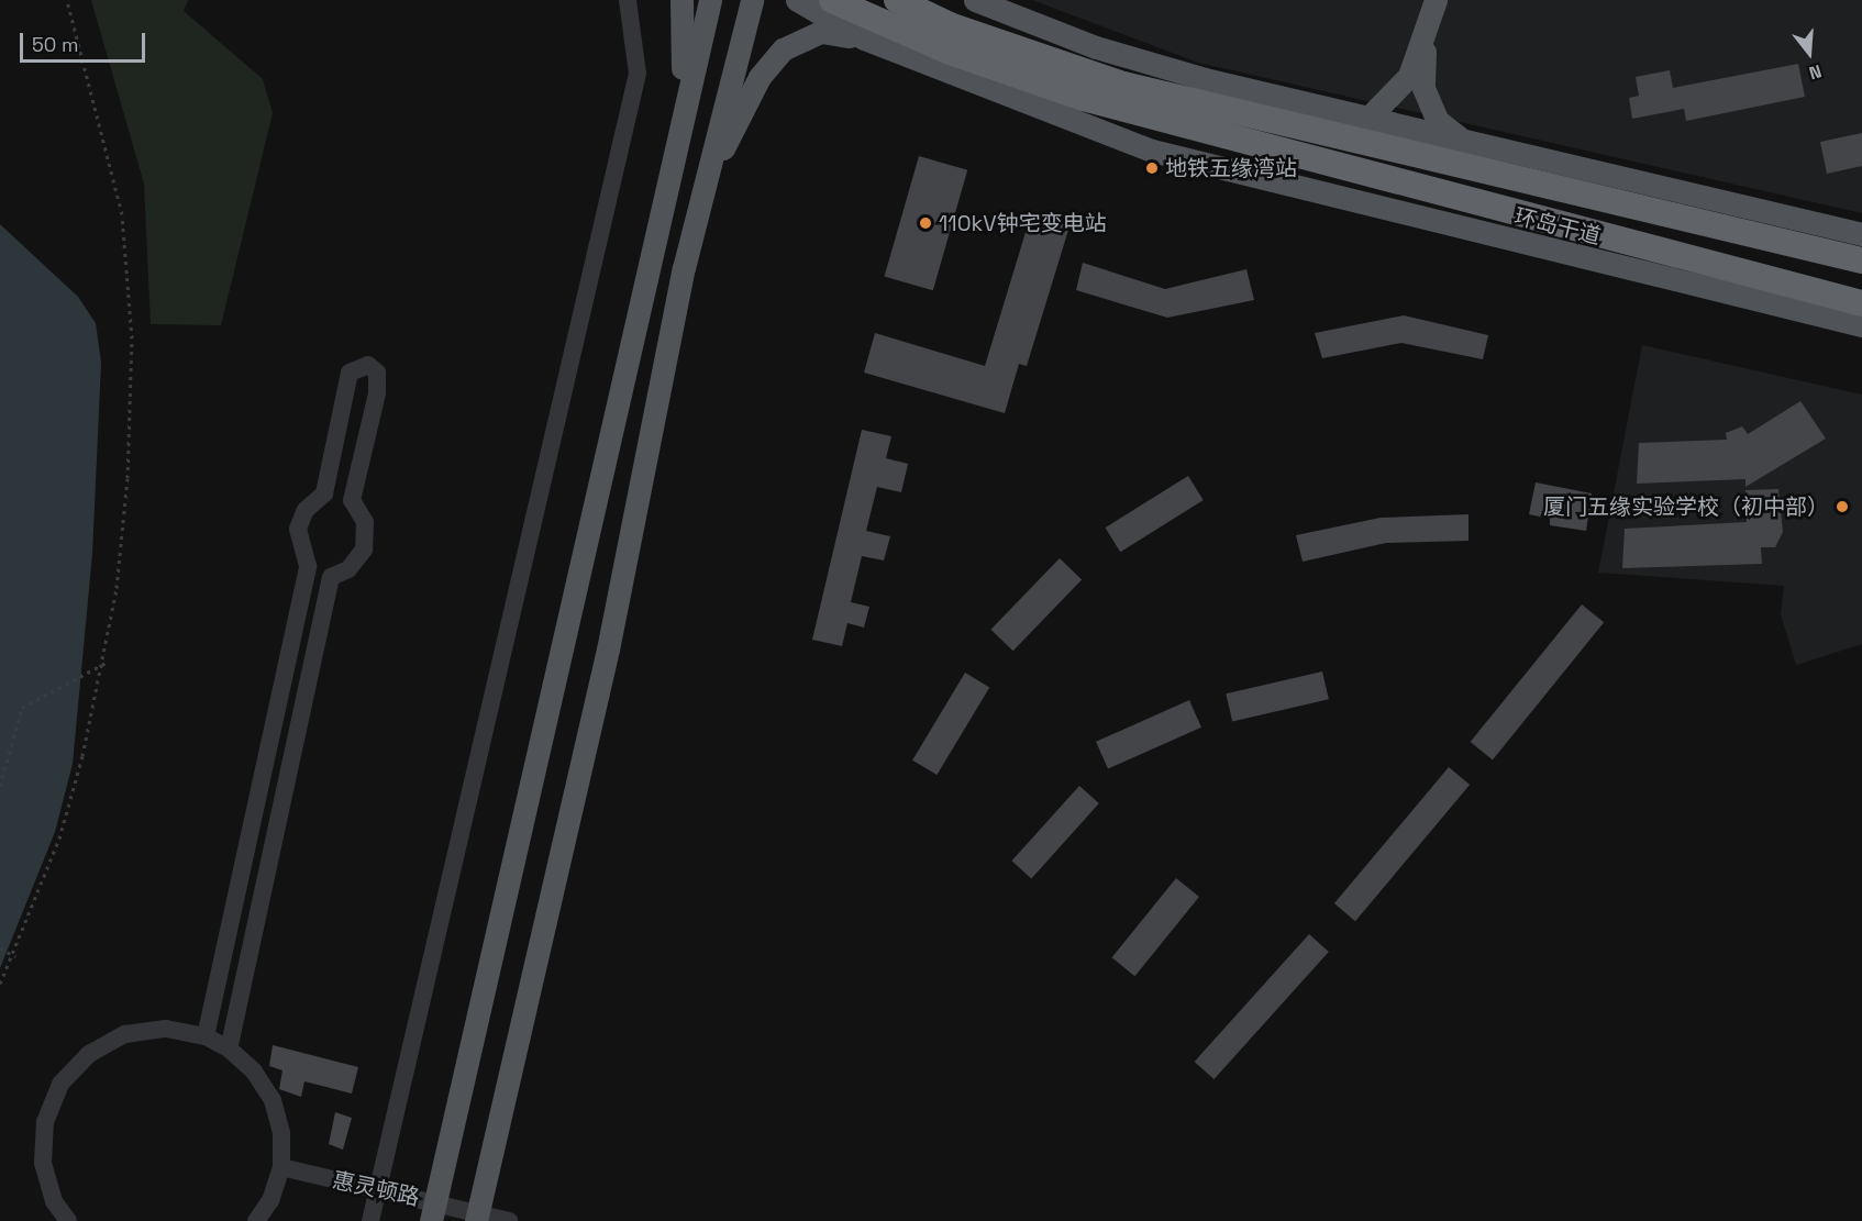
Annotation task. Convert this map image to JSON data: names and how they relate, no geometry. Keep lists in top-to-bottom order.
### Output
{
  "streets": {
    "highway": ["环岛干道"],
    "street": ["惠灵顿路"]
  },
  "places": ["地铁五缘湾站", "110kV钟宅变电站", "厦门五缘实验学校（初中部）"],
  "scale_bar": "50 m",
  "north": "bottom"
}
